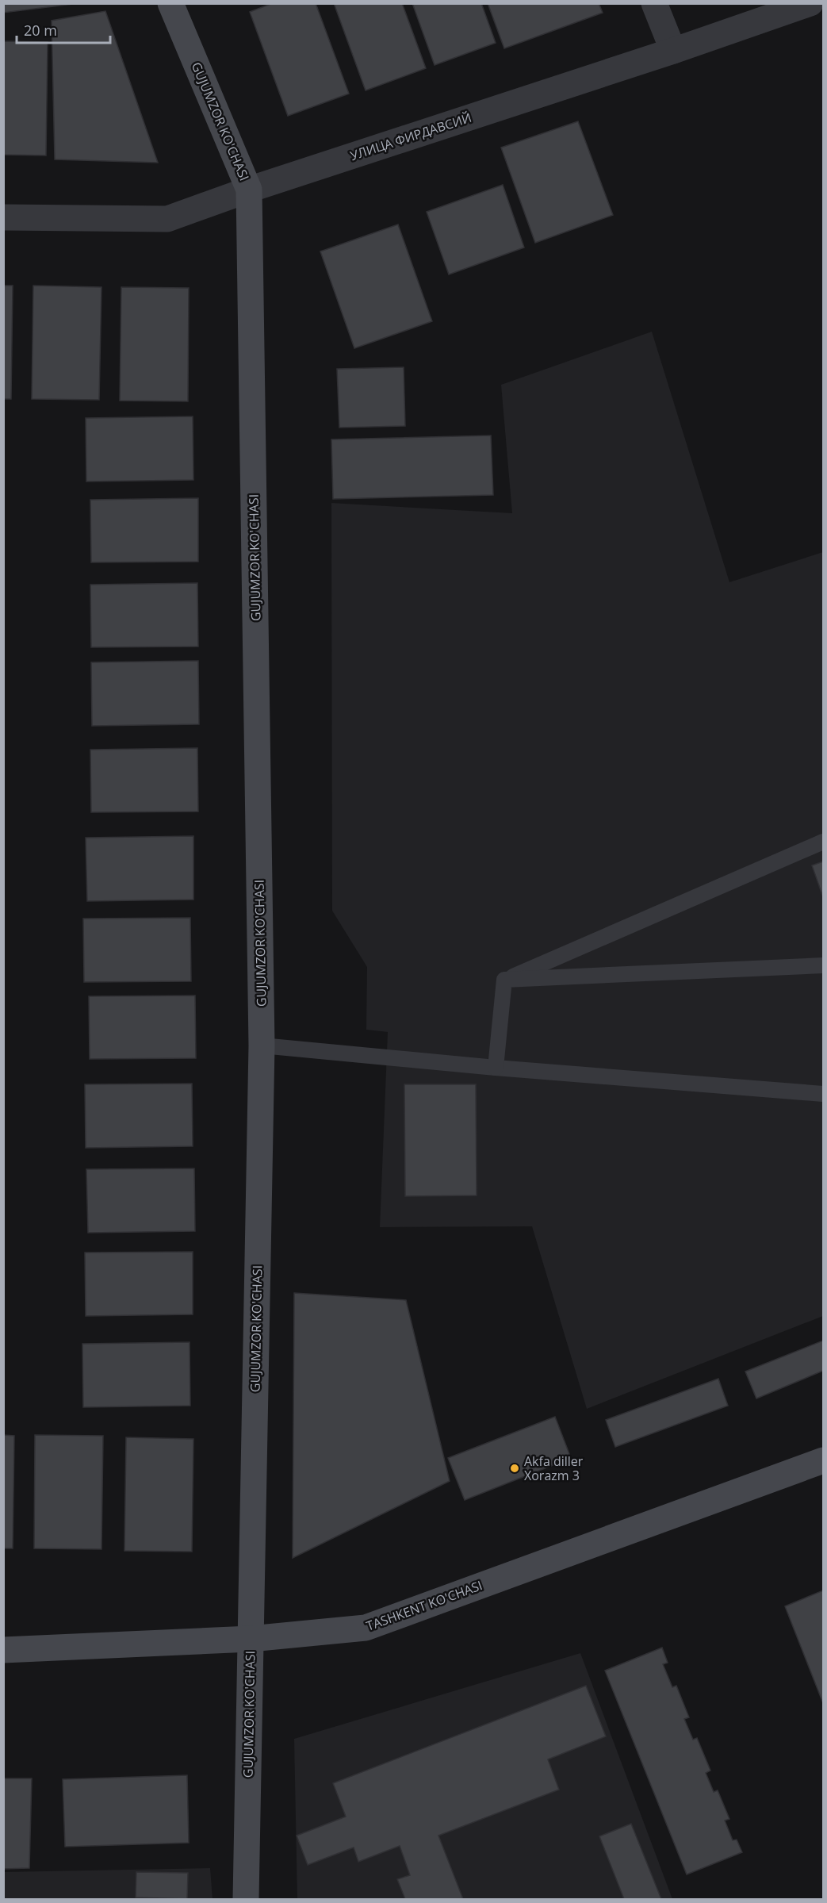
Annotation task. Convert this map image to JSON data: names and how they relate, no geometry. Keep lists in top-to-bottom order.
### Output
{
  "streets": {
    "street": ["GUJUMZOR KO'CHASI", "УЛИЦА ФИРДАВСИЙ", "TASHKENT KO'CHASI"]
  },
  "crossings": [
    ["GUJUMZOR KO'CHASI", "УЛИЦА ФИРДАВСИЙ"],
    ["GUJUMZOR KO'CHASI", "TASHKENT KO'CHASI"]
  ],
  "places": ["Akfa diller Xorazm 3"],
  "scale_bar": "20 m"
}
